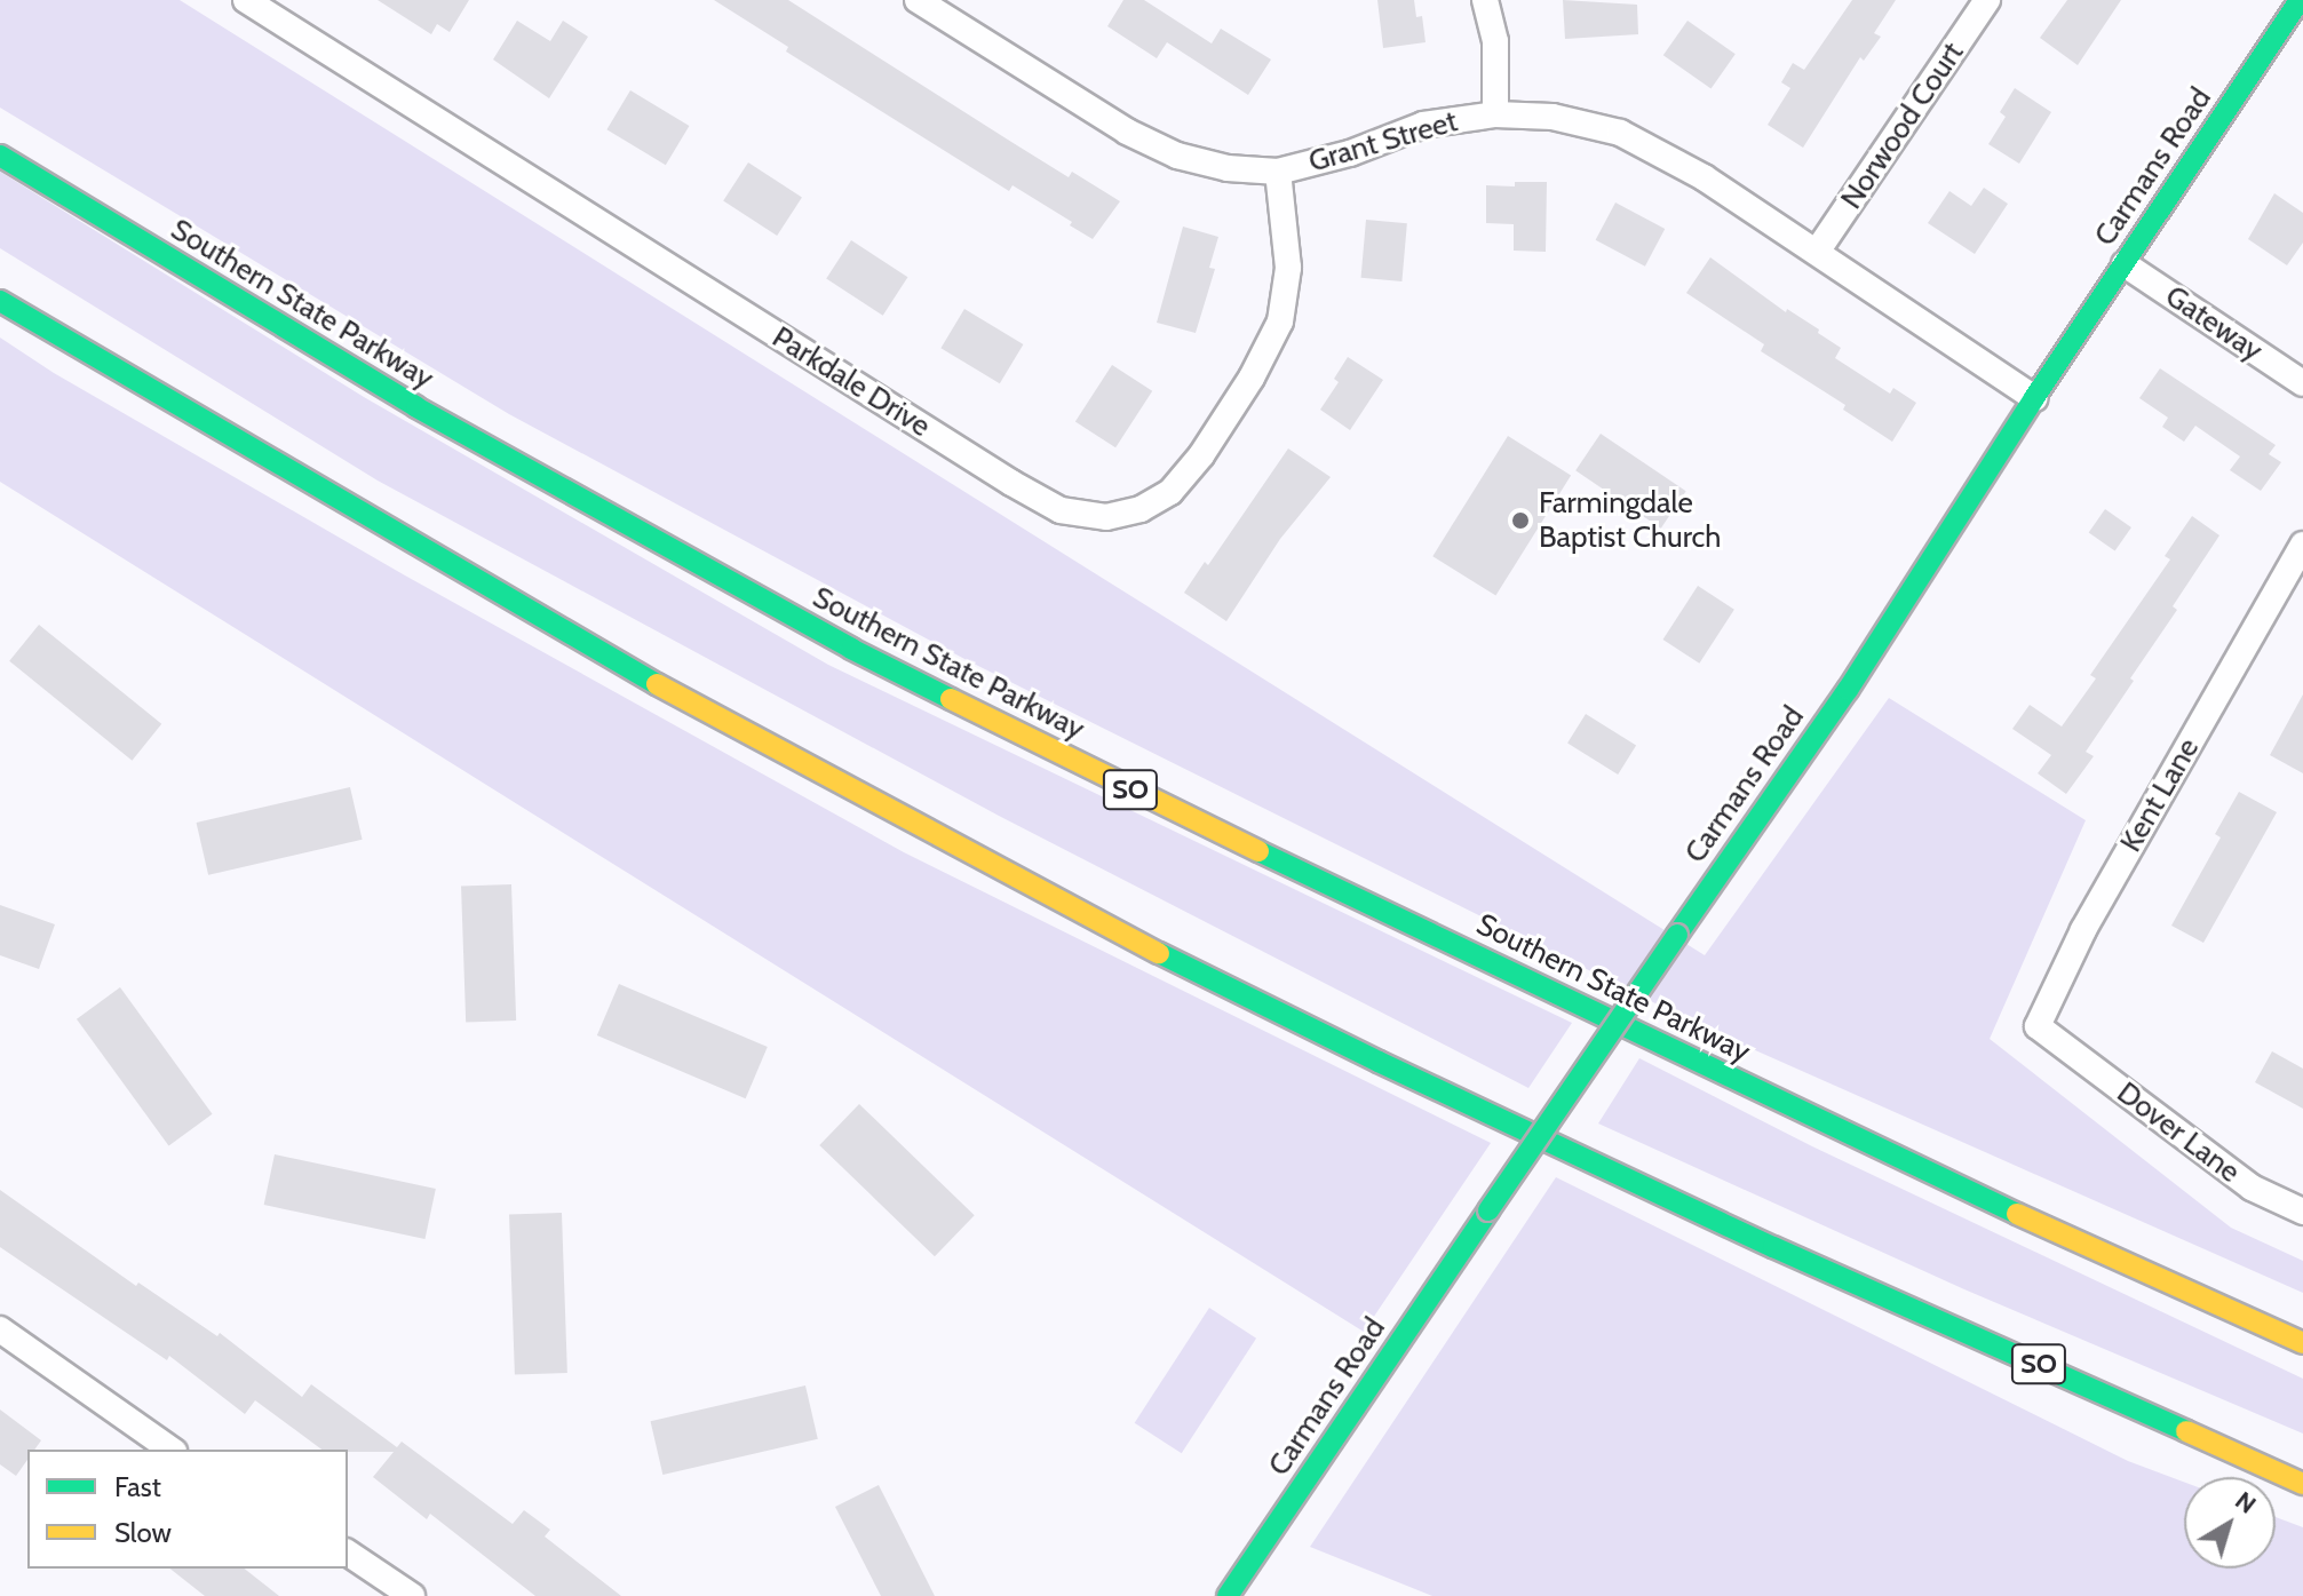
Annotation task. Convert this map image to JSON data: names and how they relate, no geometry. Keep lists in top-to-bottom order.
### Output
{
  "streets": {
    "main road": ["Carmans Road", "Southern State Parkway", "SO"],
    "street": [
      "Norwood Court",
      "Grant Street",
      "Gateway",
      "Parkdale Drive",
      "Kent Lane",
      "Dover Lane"
    ]
  },
  "crossings": [
    ["Norwood Court", "Grant Street"],
    ["Grant Street", "Carmans Road"],
    ["Grant Street", "Parkdale Drive"],
    ["Carmans Road", "Gateway"],
    ["Kent Lane", "Dover Lane"]
  ],
  "places": ["Farmingdale Baptist Church"],
  "legend": ["Fast", "Slow"],
  "north": "top right"
}
